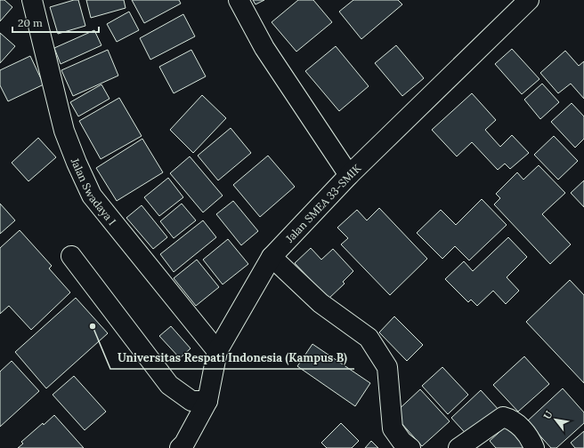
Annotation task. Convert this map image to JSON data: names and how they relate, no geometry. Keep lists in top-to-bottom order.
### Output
{
  "streets": {
    "street": ["Jalan Swadaya I", "Jalan SMEA 33-SMIK"]
  },
  "crossings": [
    ["Jalan Swadaya I", "Jalan SMEA 33-SMIK"]
  ],
  "places": ["Universitas Respati Indonesia (Kampus B)"],
  "scale_bar": "20 m",
  "north": "top left"
}
